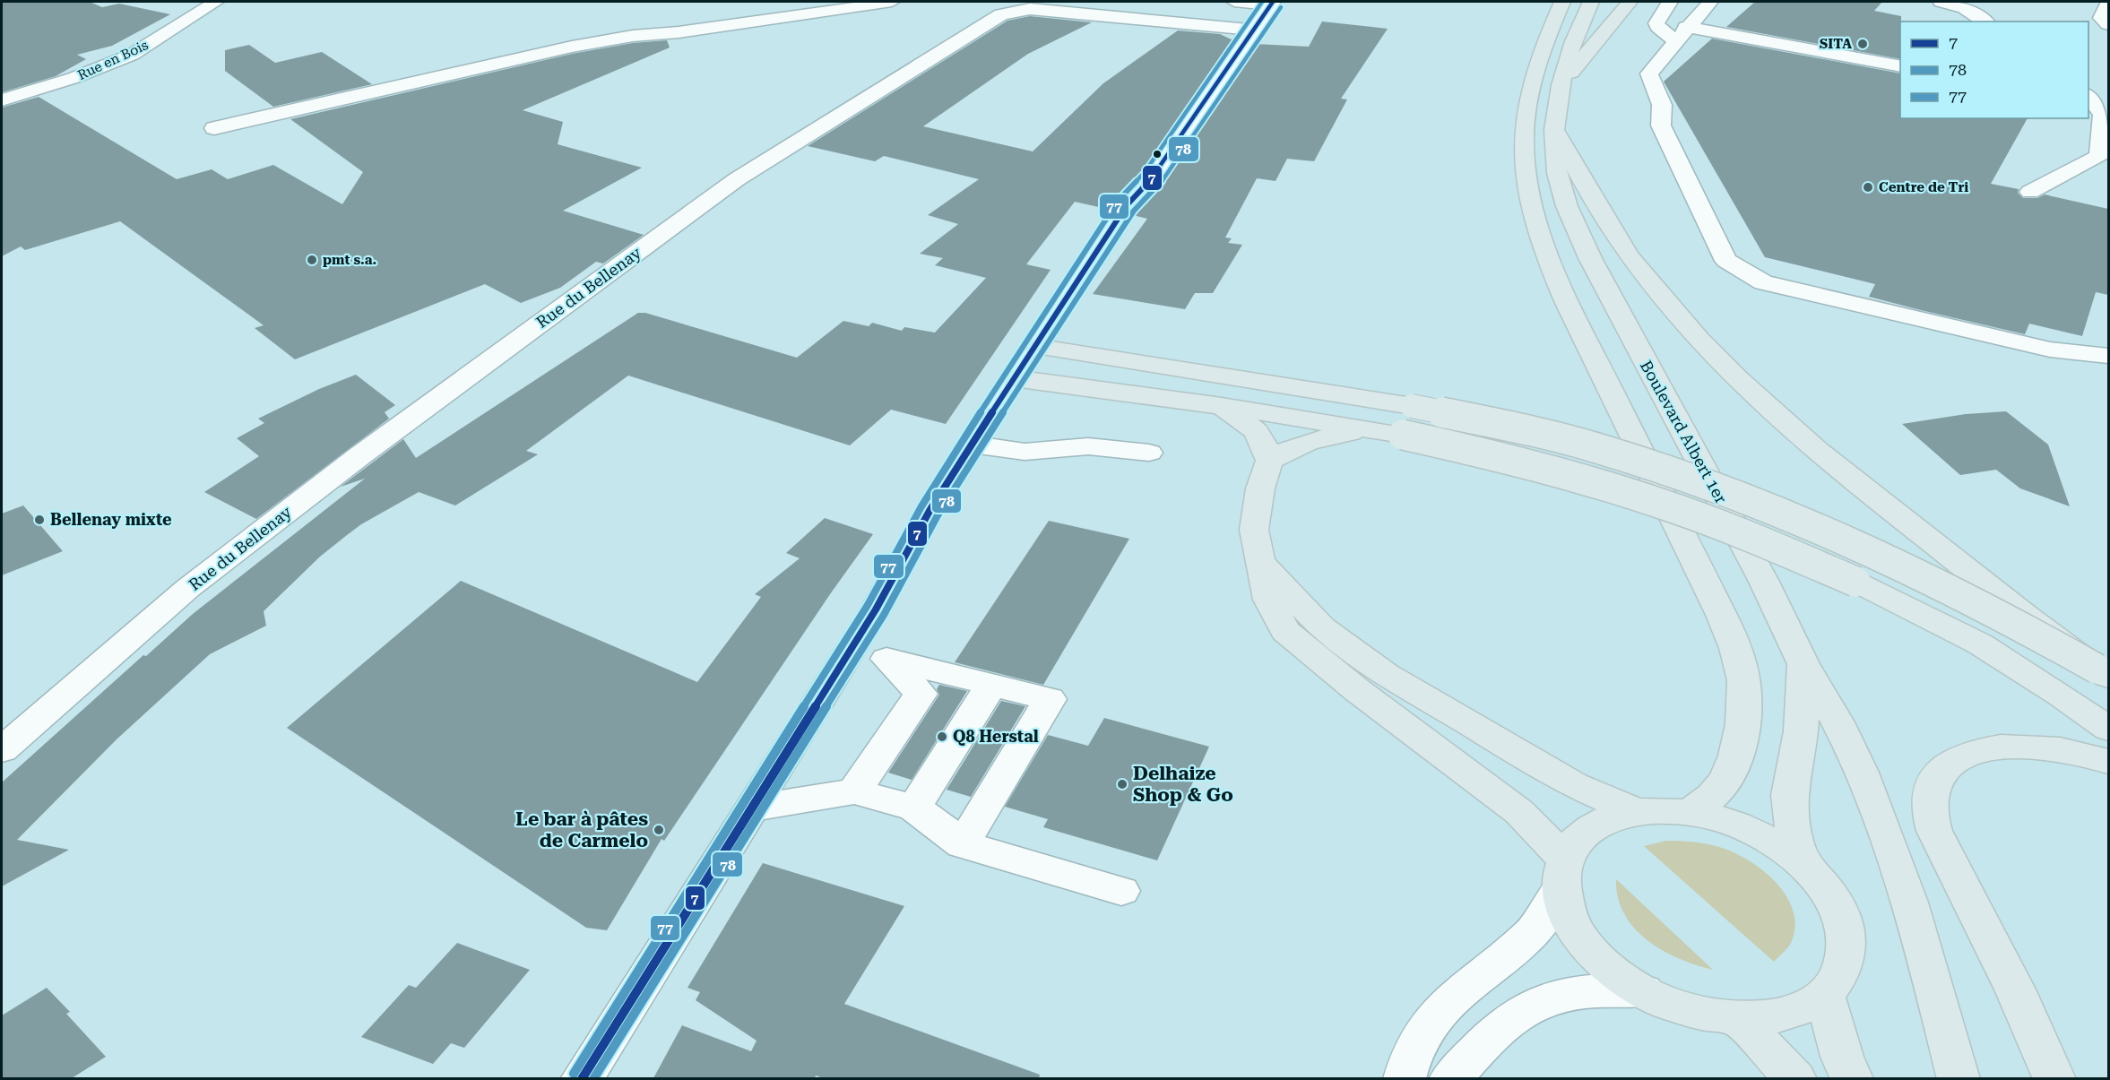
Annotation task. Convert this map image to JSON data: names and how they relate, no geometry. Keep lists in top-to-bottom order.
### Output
{
  "streets": {
    "main road": ["Boulevard Albert 1er"],
    "street": ["Rue en Bois", "Rue du Bellenay"]
  },
  "places": [
    "SITA",
    "Centre de Tri",
    "pmt s.a.",
    "Bellenay mixte",
    "Q8 Herstal",
    "Delhaize Shop & Go",
    "Le bar à pâtes de Carmelo"
  ],
  "lines": ["transit line 7", "transit line 77", "transit line 78"],
  "legend": ["7", "78", "77"]
}
